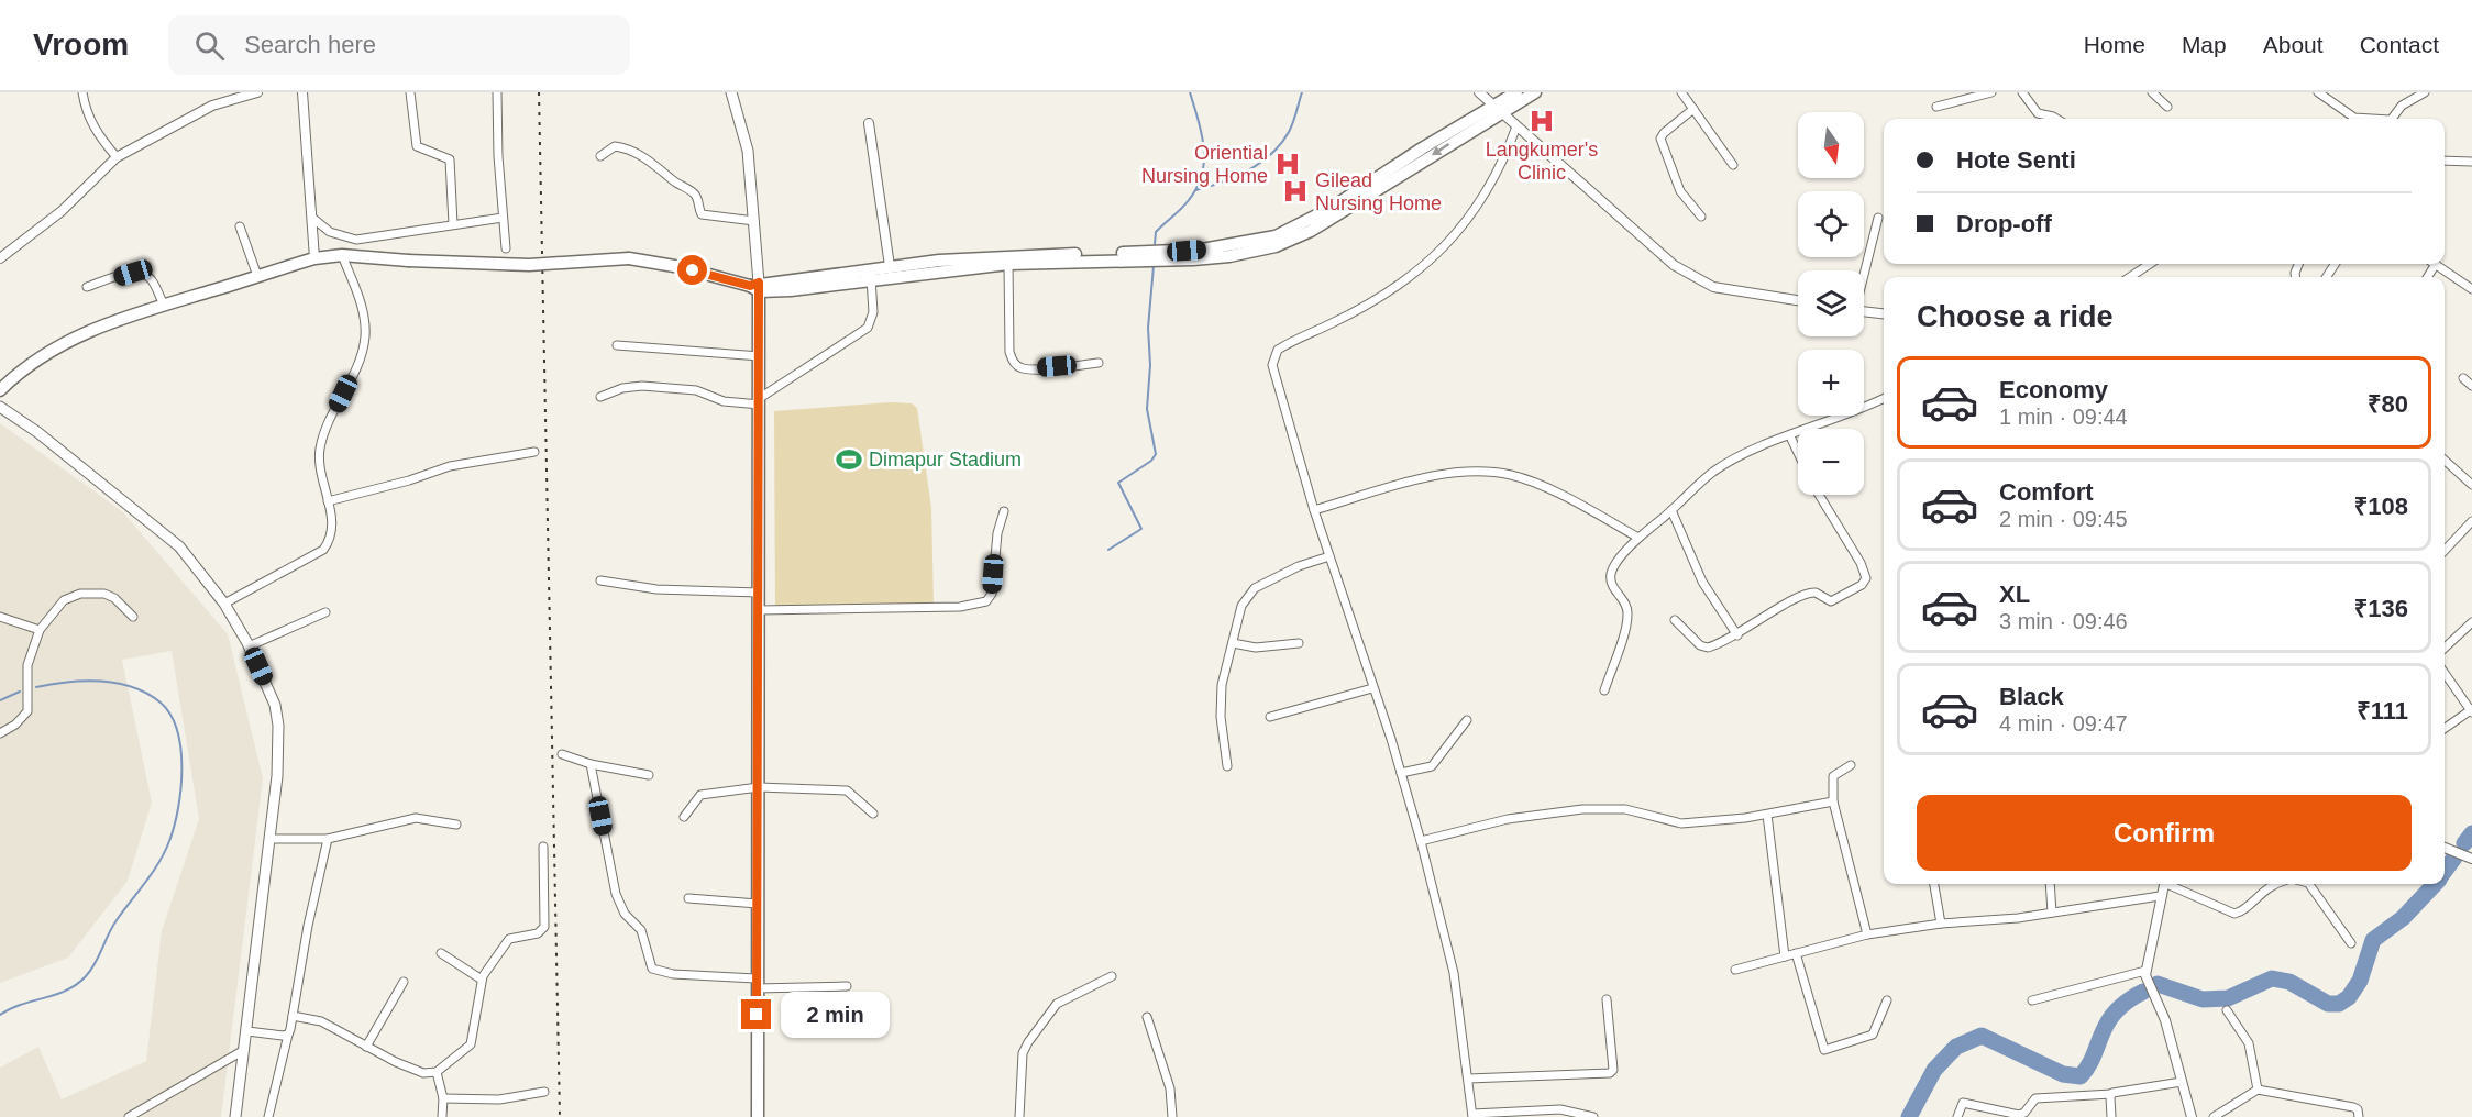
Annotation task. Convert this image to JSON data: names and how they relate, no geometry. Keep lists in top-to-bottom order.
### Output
{
  "places": {
    "hospital": ["Langkumer's Clinic", "Oriential Nursing Home", "Gilead Nursing Home"],
    "sports": ["Dimapur Stadium"]
  },
  "north": "bottom",
  "page": {
    "header": "Vroom",
    "search": "Search here",
    "nav": [
      "Home",
      "Map",
      "About",
      "Contact"
    ],
    "map_buttons": ["+", "−"],
    "banner": ["Hote Senti", "Drop-off"],
    "heading": "Choose a ride",
    "list": [
      {
        "name": "Economy",
        "note": "1 min · 09:44",
        "value": "₹80"
      },
      {
        "name": "Comfort",
        "note": "2 min · 09:45",
        "value": "₹108"
      },
      {
        "name": "XL",
        "note": "3 min · 09:46",
        "value": "₹136"
      },
      {
        "name": "Black",
        "note": "4 min · 09:47",
        "value": "₹111"
      }
    ],
    "buttons": "Confirm",
    "bubble": "2 min"
  }
}
